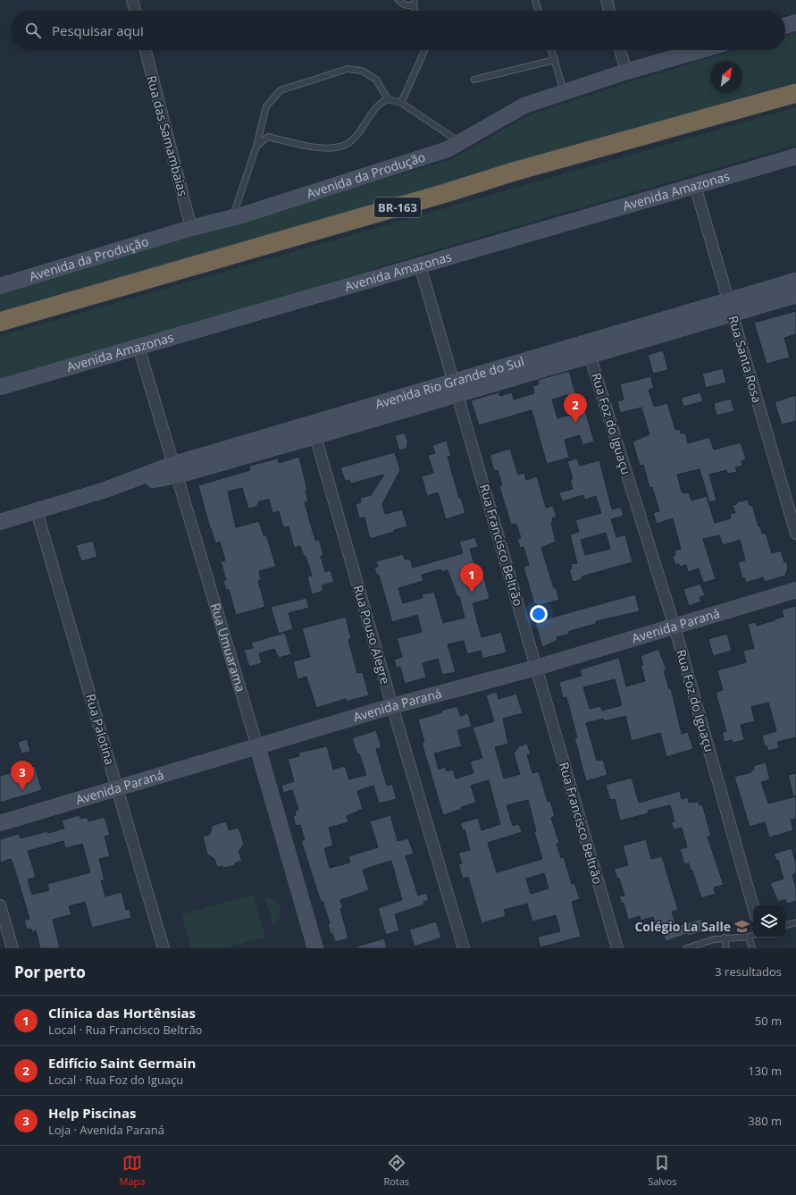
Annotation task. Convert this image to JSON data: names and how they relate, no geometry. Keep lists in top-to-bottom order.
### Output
{
  "streets": {
    "highway": ["BR-163"],
    "street": [
      "Rua das Samambaias",
      "Avenida da Produção",
      "Avenida Amazonas",
      "Rua Santa Rosa",
      "Avenida Rio Grande do Sul",
      "Rua Foz do Iguaçu",
      "Rua Francisco Beltrão",
      "Avenida Paraná",
      "Rua Pouso Alegre",
      "Rua Umuarama",
      "Rua Palotina"
    ]
  },
  "crossings": [
    ["Rua das Samambaias", "Avenida da Produção"],
    ["Avenida Amazonas", "Rua Santa Rosa"],
    ["Avenida Amazonas", "Rua Francisco Beltrão"],
    ["Avenida Amazonas", "Rua Umuarama"],
    ["Rua Santa Rosa", "Avenida Rio Grande do Sul"],
    ["Avenida Rio Grande do Sul", "Rua Foz do Iguaçu"],
    ["Avenida Rio Grande do Sul", "Rua Francisco Beltrão"],
    ["Avenida Rio Grande do Sul", "Rua Pouso Alegre"],
    ["Avenida Rio Grande do Sul", "Rua Umuarama"],
    ["Avenida Rio Grande do Sul", "Rua Palotina"],
    ["Rua Foz do Iguaçu", "Avenida Paraná"],
    ["Rua Francisco Beltrão", "Avenida Paraná"],
    ["Avenida Paraná", "Rua Pouso Alegre"],
    ["Avenida Paraná", "Rua Umuarama"],
    ["Avenida Paraná", "Rua Palotina"]
  ],
  "places": {
    "school or university": ["Colégio La Salle"]
  },
  "north": "top right",
  "page": {
    "search": "Pesquisar aqui",
    "pins": ["2", "1", "3"],
    "heading": ["Por perto", "3 resultados"],
    "list": [
      {
        "mark": "1",
        "name": "Clínica das Hortênsias",
        "note": "Local · Rua Francisco Beltrão",
        "value": "50 m"
      },
      {
        "mark": "2",
        "name": "Edifício Saint Germain",
        "note": "Local · Rua Foz do Iguaçu",
        "value": "130 m"
      },
      {
        "mark": "3",
        "name": "Help Piscinas",
        "note": "Loja · Avenida Paraná",
        "value": "380 m"
      }
    ],
    "nav": ["Mapa", "Rotas", "Salvos"]
  }
}
